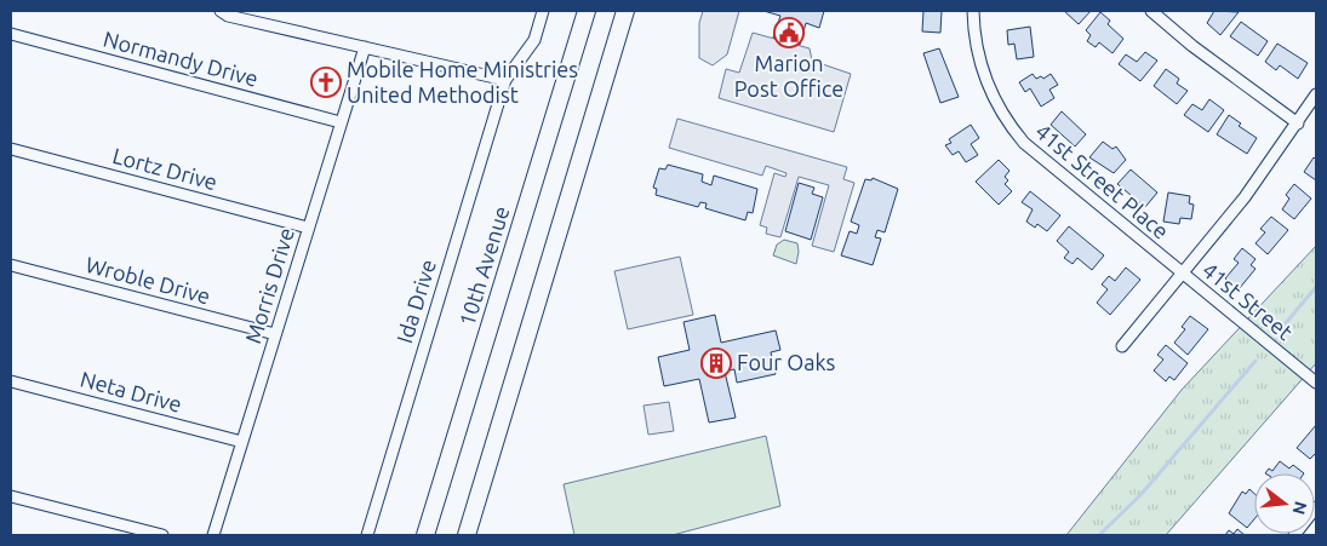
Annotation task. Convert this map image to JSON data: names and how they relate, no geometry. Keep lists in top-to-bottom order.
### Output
{
  "streets": {
    "main road": ["10th Avenue"],
    "street": [
      "Normandy Drive",
      "Lortz Drive",
      "41st Street Place",
      "Wroble Drive",
      "Morris Drive",
      "Ida Drive",
      "41st Street",
      "Neta Drive"
    ]
  },
  "crossings": [
    ["Normandy Drive", "Morris Drive"],
    ["Lortz Drive", "Morris Drive"],
    ["41st Street Place", "41st Street"],
    ["Wroble Drive", "Morris Drive"],
    ["Morris Drive", "Neta Drive"]
  ],
  "places": {
    "public building": ["Marion Post Office"],
    "church": ["Mobile Home Ministries United Methodist"],
    "building": ["Four Oaks"]
  },
  "north": "right"
}
